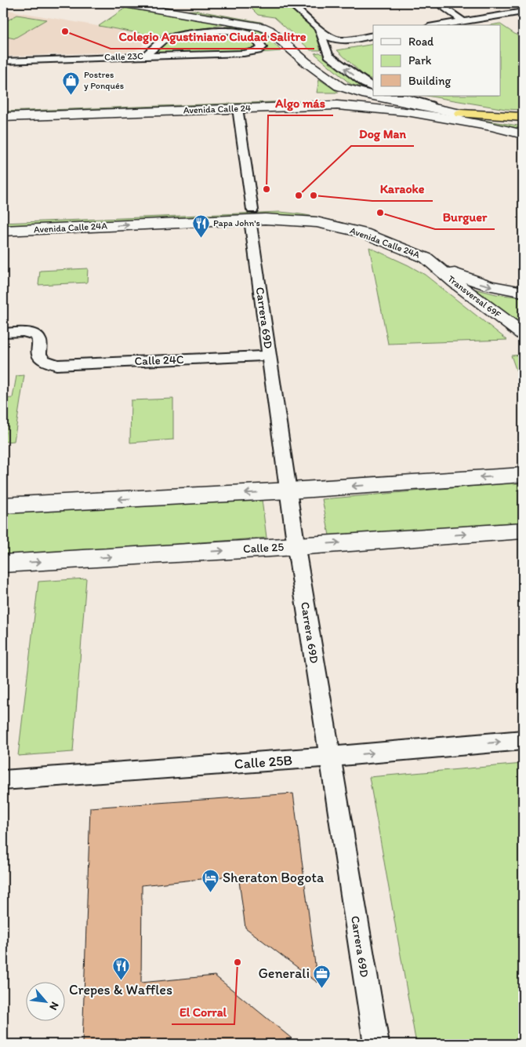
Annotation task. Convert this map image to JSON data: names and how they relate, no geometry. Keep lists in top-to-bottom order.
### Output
{
  "streets": {
    "main road": [
      "Avenida Calle 24",
      "Avenida Calle 24A",
      "Transversal 69F",
      "Calle 25"
    ],
    "street": [
      "Calle 23C",
      "Carrera 69D",
      "Calle 24C",
      "Calle 25B"
    ]
  },
  "crossings": [
    ["Avenida Calle 24", "Carrera 69D"],
    ["Avenida Calle 24A", "Transversal 69F"],
    ["Avenida Calle 24A", "Carrera 69D"],
    ["Carrera 69D", "Calle 24C"],
    ["Carrera 69D", "Calle 25"],
    ["Carrera 69D", "Calle 25B"]
  ],
  "one_way": ["Calle 25B"],
  "places": {
    "other": [
      "Colegio Agustiniano Ciudad Salitre",
      "Algo más",
      "Dog Man",
      "Karaoke",
      "Burguer",
      "El Corral"
    ],
    "shop": ["Postres y Ponqués"],
    "restaurant": ["Papa John's", "Crepes & Waffles"],
    "hotel": ["Sheraton Bogota"],
    "office": ["Generali"]
  },
  "legend": ["Road", "Park", "Building"],
  "north": "bottom right"
}
